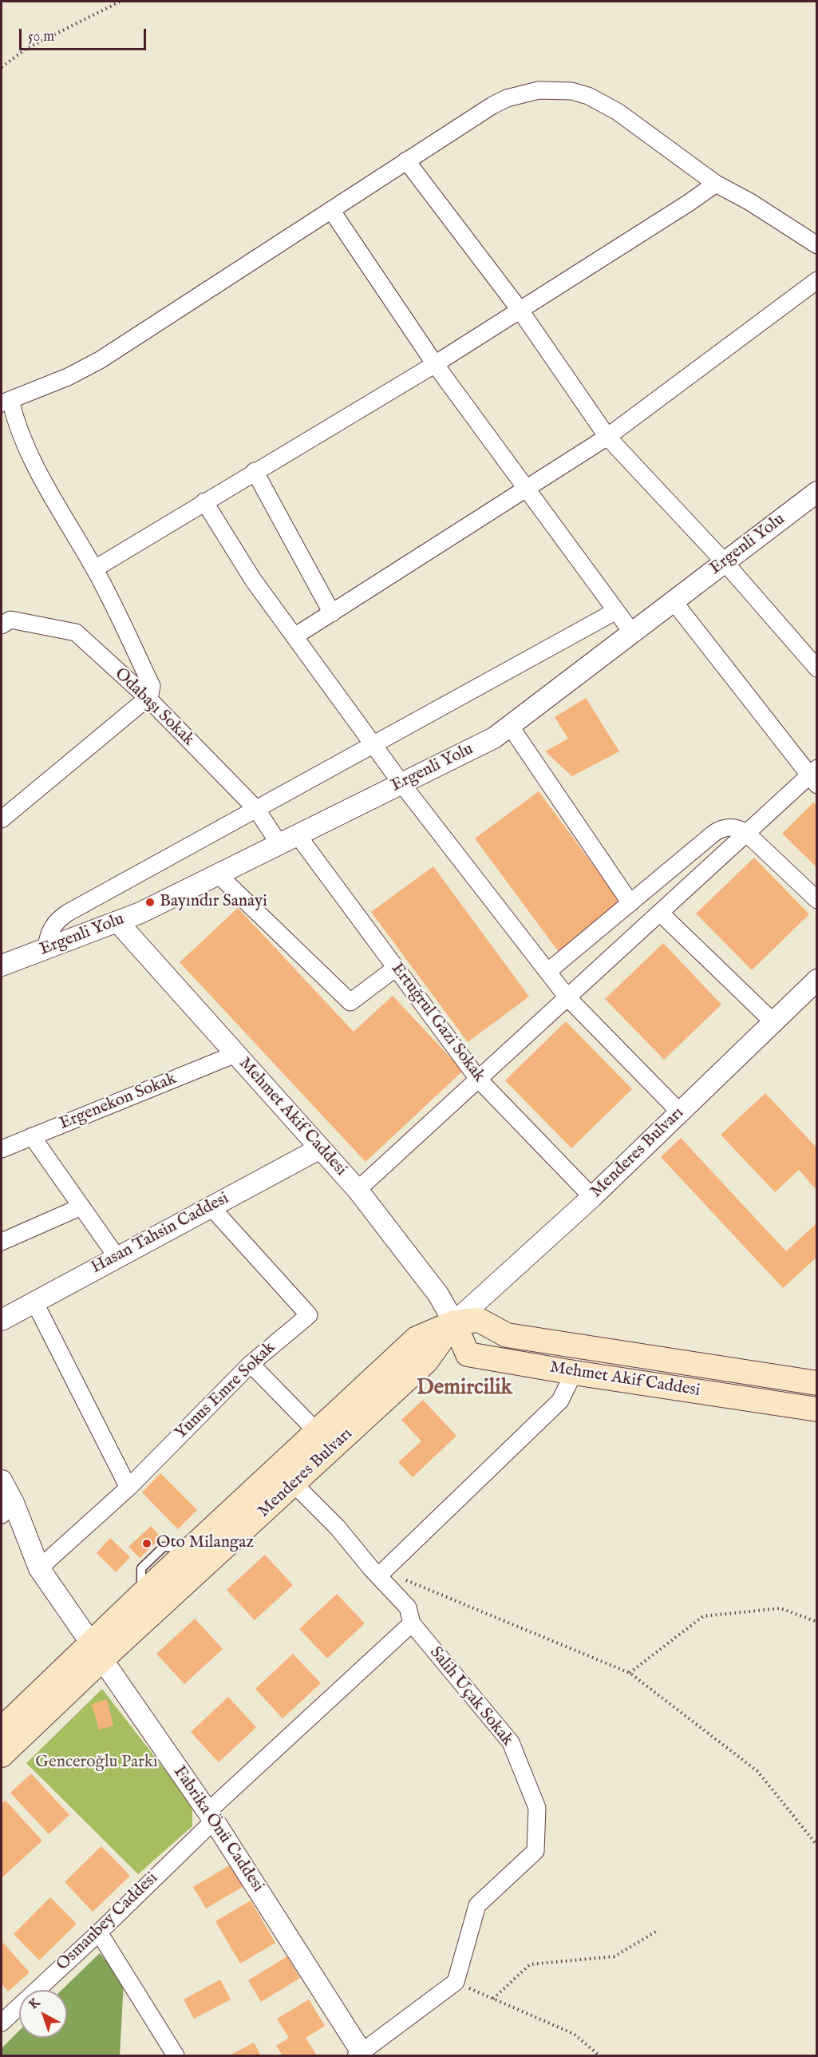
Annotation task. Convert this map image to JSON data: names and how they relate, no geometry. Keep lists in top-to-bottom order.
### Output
{
  "streets": {
    "main road": ["Mehmet Akif Caddesi", "Menderes Bulvarı"],
    "street": [
      "Ergenli Yolu",
      "Odabaşı Sokak",
      "Ertuğrul Gazi Sokak",
      "Ergenekon Sokak",
      "Hasan Tahsin Caddesi",
      "Yunus Emre Sokak",
      "Salih Uçak Sokak",
      "Fabrika Önü Caddesi",
      "Osmanbey Caddesi"
    ]
  },
  "crossings": [
    ["Ergenli Yolu", "Odabaşı Sokak"],
    ["Ergenli Yolu", "Ertuğrul Gazi Sokak"],
    ["Ergenli Yolu", "Mehmet Akif Caddesi"],
    ["Ertuğrul Gazi Sokak", "Menderes Bulvarı"],
    ["Ergenekon Sokak", "Mehmet Akif Caddesi"],
    ["Mehmet Akif Caddesi", "Menderes Bulvarı"],
    ["Mehmet Akif Caddesi", "Hasan Tahsin Caddesi"],
    ["Menderes Bulvarı", "Salih Uçak Sokak"],
    ["Menderes Bulvarı", "Fabrika Önü Caddesi"],
    ["Hasan Tahsin Caddesi", "Yunus Emre Sokak"],
    ["Yunus Emre Sokak", "Fabrika Önü Caddesi"],
    ["Salih Uçak Sokak", "Osmanbey Caddesi"],
    ["Fabrika Önü Caddesi", "Osmanbey Caddesi"]
  ],
  "districts": ["Demircilik"],
  "parks": ["Genceroğlu Parkı"],
  "places": ["Bayındır Sanayi", "Oto Milangaz"],
  "scale_bar": "50 m",
  "north": "top left"
}
